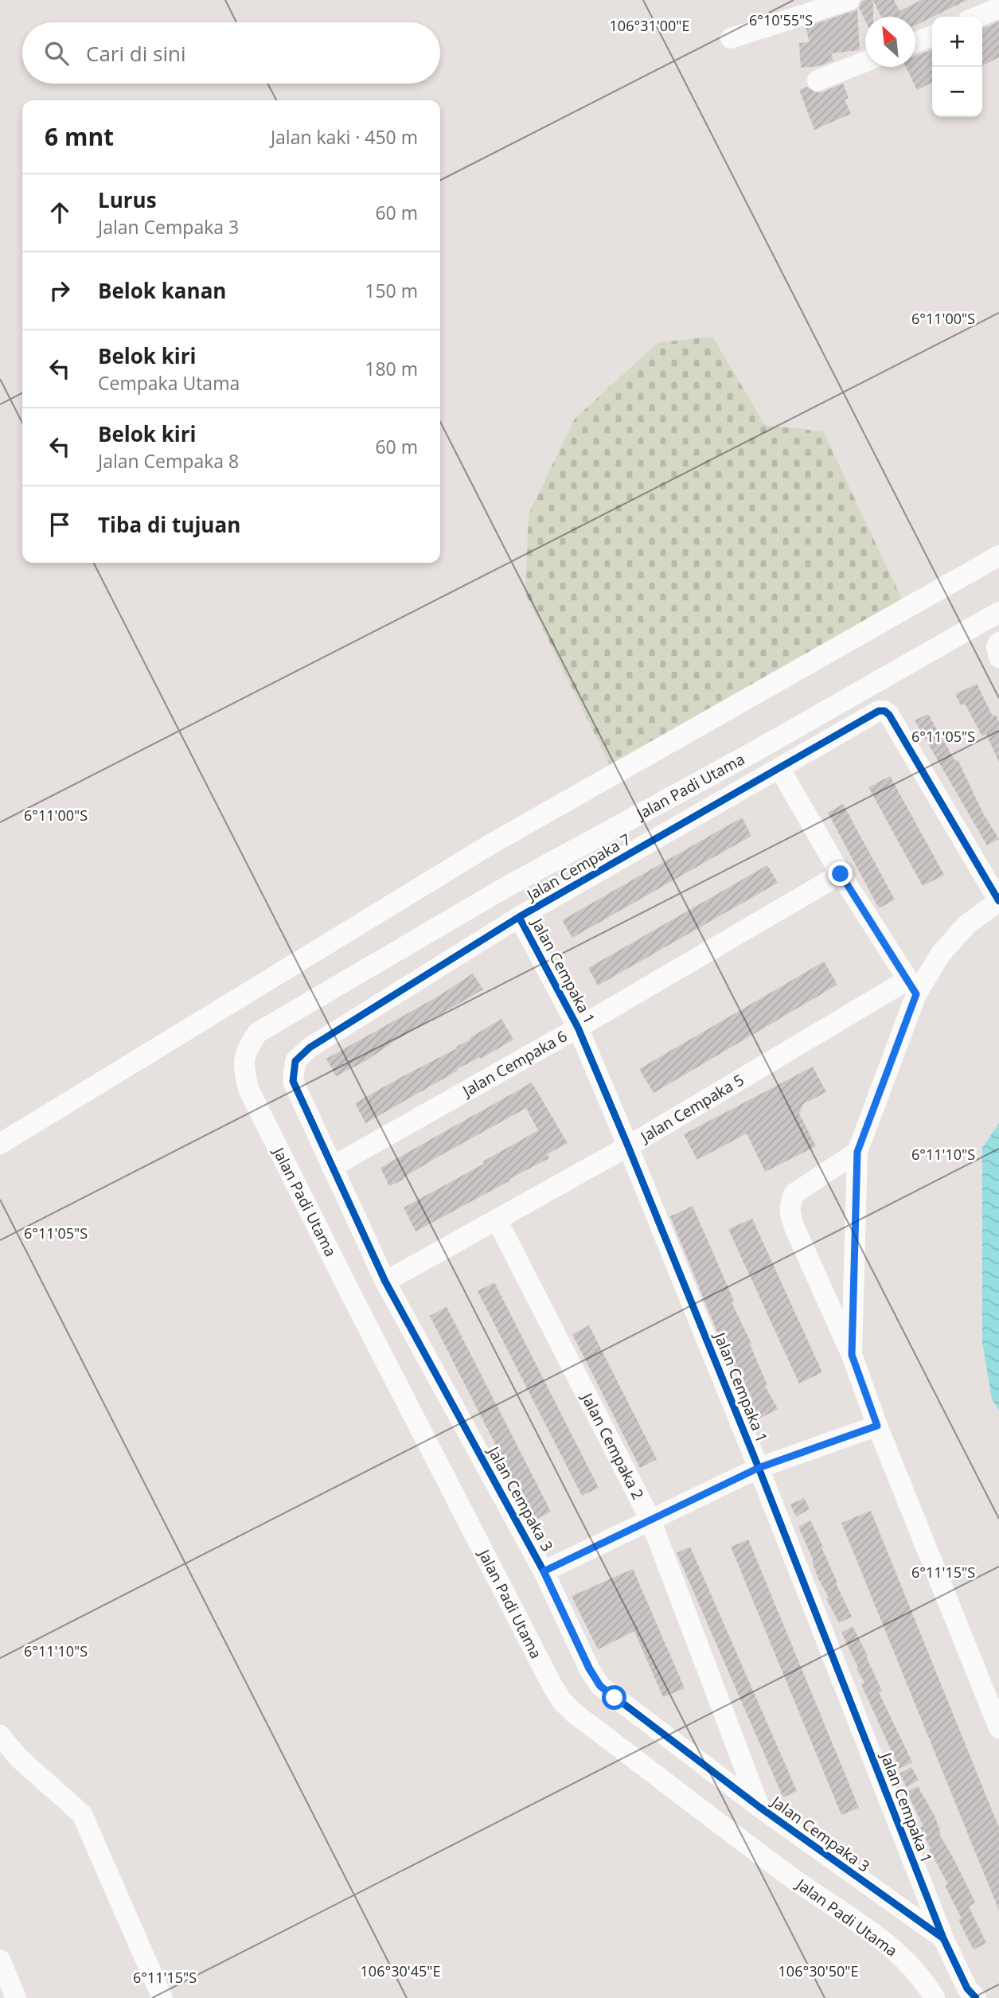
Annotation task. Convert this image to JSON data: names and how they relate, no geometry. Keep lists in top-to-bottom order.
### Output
{
  "streets": {
    "street": [
      "Jalan Padi Utama",
      "Jalan Cempaka 7",
      "Jalan Cempaka 1",
      "Jalan Cempaka 6",
      "Jalan Cempaka 5",
      "Jalan Cempaka 2",
      "Jalan Cempaka 3"
    ]
  },
  "crossings": [
    ["Jalan Cempaka 7", "Jalan Cempaka 1"],
    ["Jalan Cempaka 7", "Jalan Cempaka 3"],
    ["Jalan Cempaka 1", "Jalan Cempaka 6"],
    ["Jalan Cempaka 1", "Jalan Cempaka 5"],
    ["Jalan Cempaka 1", "Jalan Cempaka 3"],
    ["Jalan Cempaka 6", "Jalan Cempaka 3"],
    ["Jalan Cempaka 5", "Jalan Cempaka 2"],
    ["Jalan Cempaka 5", "Jalan Cempaka 3"],
    ["Jalan Cempaka 2", "Jalan Cempaka 3"]
  ],
  "north": "top left",
  "page": {
    "map_buttons": ["+", "−"],
    "search": "Cari di sini",
    "heading": ["6 mnt", "Jalan kaki · 450 m"],
    "list": [
      ["Lurus", "Jalan Cempaka 3", "60 m"],
      ["Belok kanan", "150 m"],
      ["Belok kiri", "Cempaka Utama", "180 m"],
      ["Belok kiri", "Jalan Cempaka 8", "60 m"],
      "Tiba di tujuan"
    ]
  },
  "coordinates": [
    "6°10'55\"S",
    "106°31'00\"E",
    "6°11'00\"S",
    "6°11'05\"S",
    "6°11'10\"S",
    "6°11'15\"S",
    "106°30'45\"E",
    "106°30'50\"E"
  ]
}
